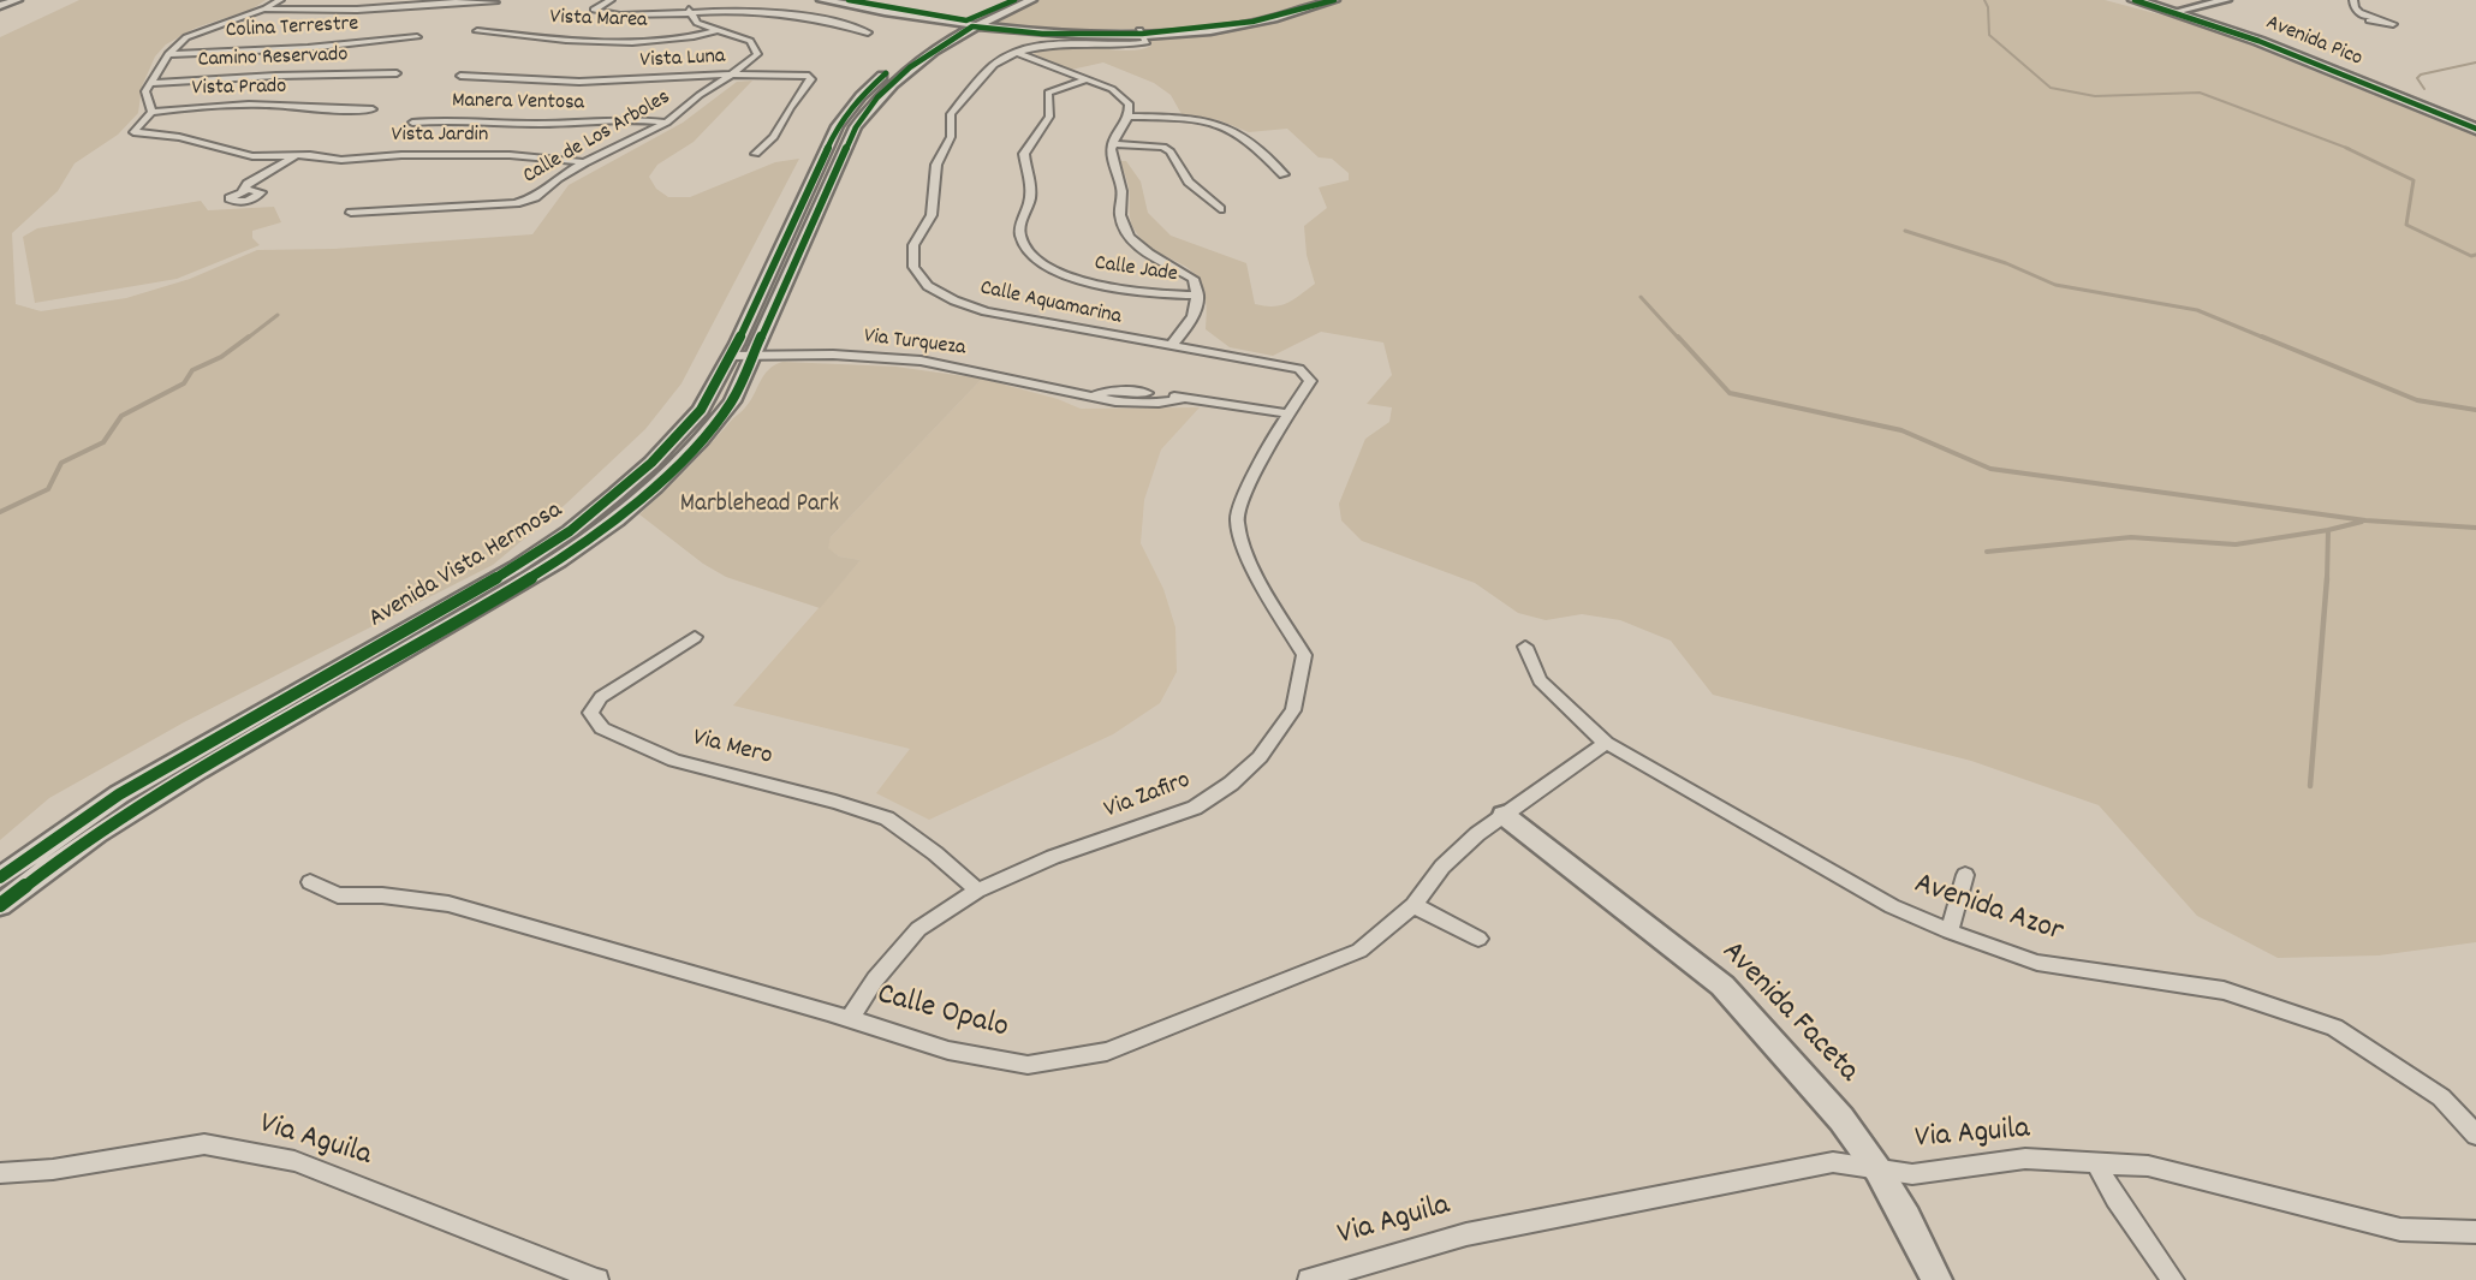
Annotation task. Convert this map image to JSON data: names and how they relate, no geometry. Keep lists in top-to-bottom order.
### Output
{
  "streets": {
    "highway": ["Avenida Pico"],
    "main road": ["Avenida Vista Hermosa", "Avenida Faceta"],
    "street": [
      "Vista Marea",
      "Colina Terrestre",
      "Camino Reservado",
      "Vista Luna",
      "Vista Prado",
      "Manera Ventosa",
      "Vista Jardin",
      "Calle de Los Arboles",
      "Calle Jade",
      "Calle Aquamarina",
      "Via Turqueza",
      "Via Mero",
      "Via Zafiro",
      "Avenida Azor",
      "Calle Opalo",
      "Via Aguila"
    ]
  },
  "crossings": [
    ["Vista Marea", "Calle de Los Arboles"],
    ["Vista Luna", "Calle de Los Arboles"],
    ["Vista Prado", "Vista Jardin"],
    ["Manera Ventosa", "Calle de Los Arboles"],
    ["Vista Jardin", "Calle de Los Arboles"],
    ["Calle Aquamarina", "Via Turqueza"],
    ["Calle Aquamarina", "Via Zafiro"],
    ["Via Turqueza", "Avenida Vista Hermosa"],
    ["Via Turqueza", "Via Zafiro"],
    ["Via Mero", "Via Zafiro"],
    ["Via Zafiro", "Calle Opalo"],
    ["Avenida Azor", "Calle Opalo"],
    ["Calle Opalo", "Avenida Faceta"],
    ["Avenida Faceta", "Via Aguila"]
  ],
  "parks": ["Marblehead Park"]
}
